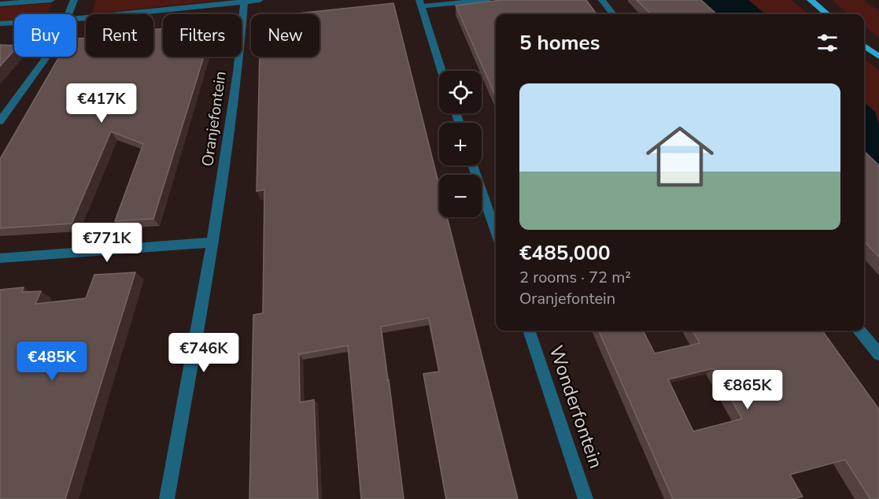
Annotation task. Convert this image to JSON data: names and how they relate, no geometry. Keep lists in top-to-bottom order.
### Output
{
  "streets": {
    "street": ["Oranjefontein", "Wonderfontein"]
  },
  "page": {
    "chip": [
      "Buy",
      "Rent",
      "Filters",
      "New"
    ],
    "heading": "5 homes",
    "map_buttons": ["+", "−"],
    "list": [
      {
        "name": "€485,000",
        "note": "2 rooms · 72 m² · Oranjefontein"
      }
    ],
    "price": [
      "€417K",
      "€771K",
      "€746K",
      "€485K",
      "€865K"
    ]
  }
}
